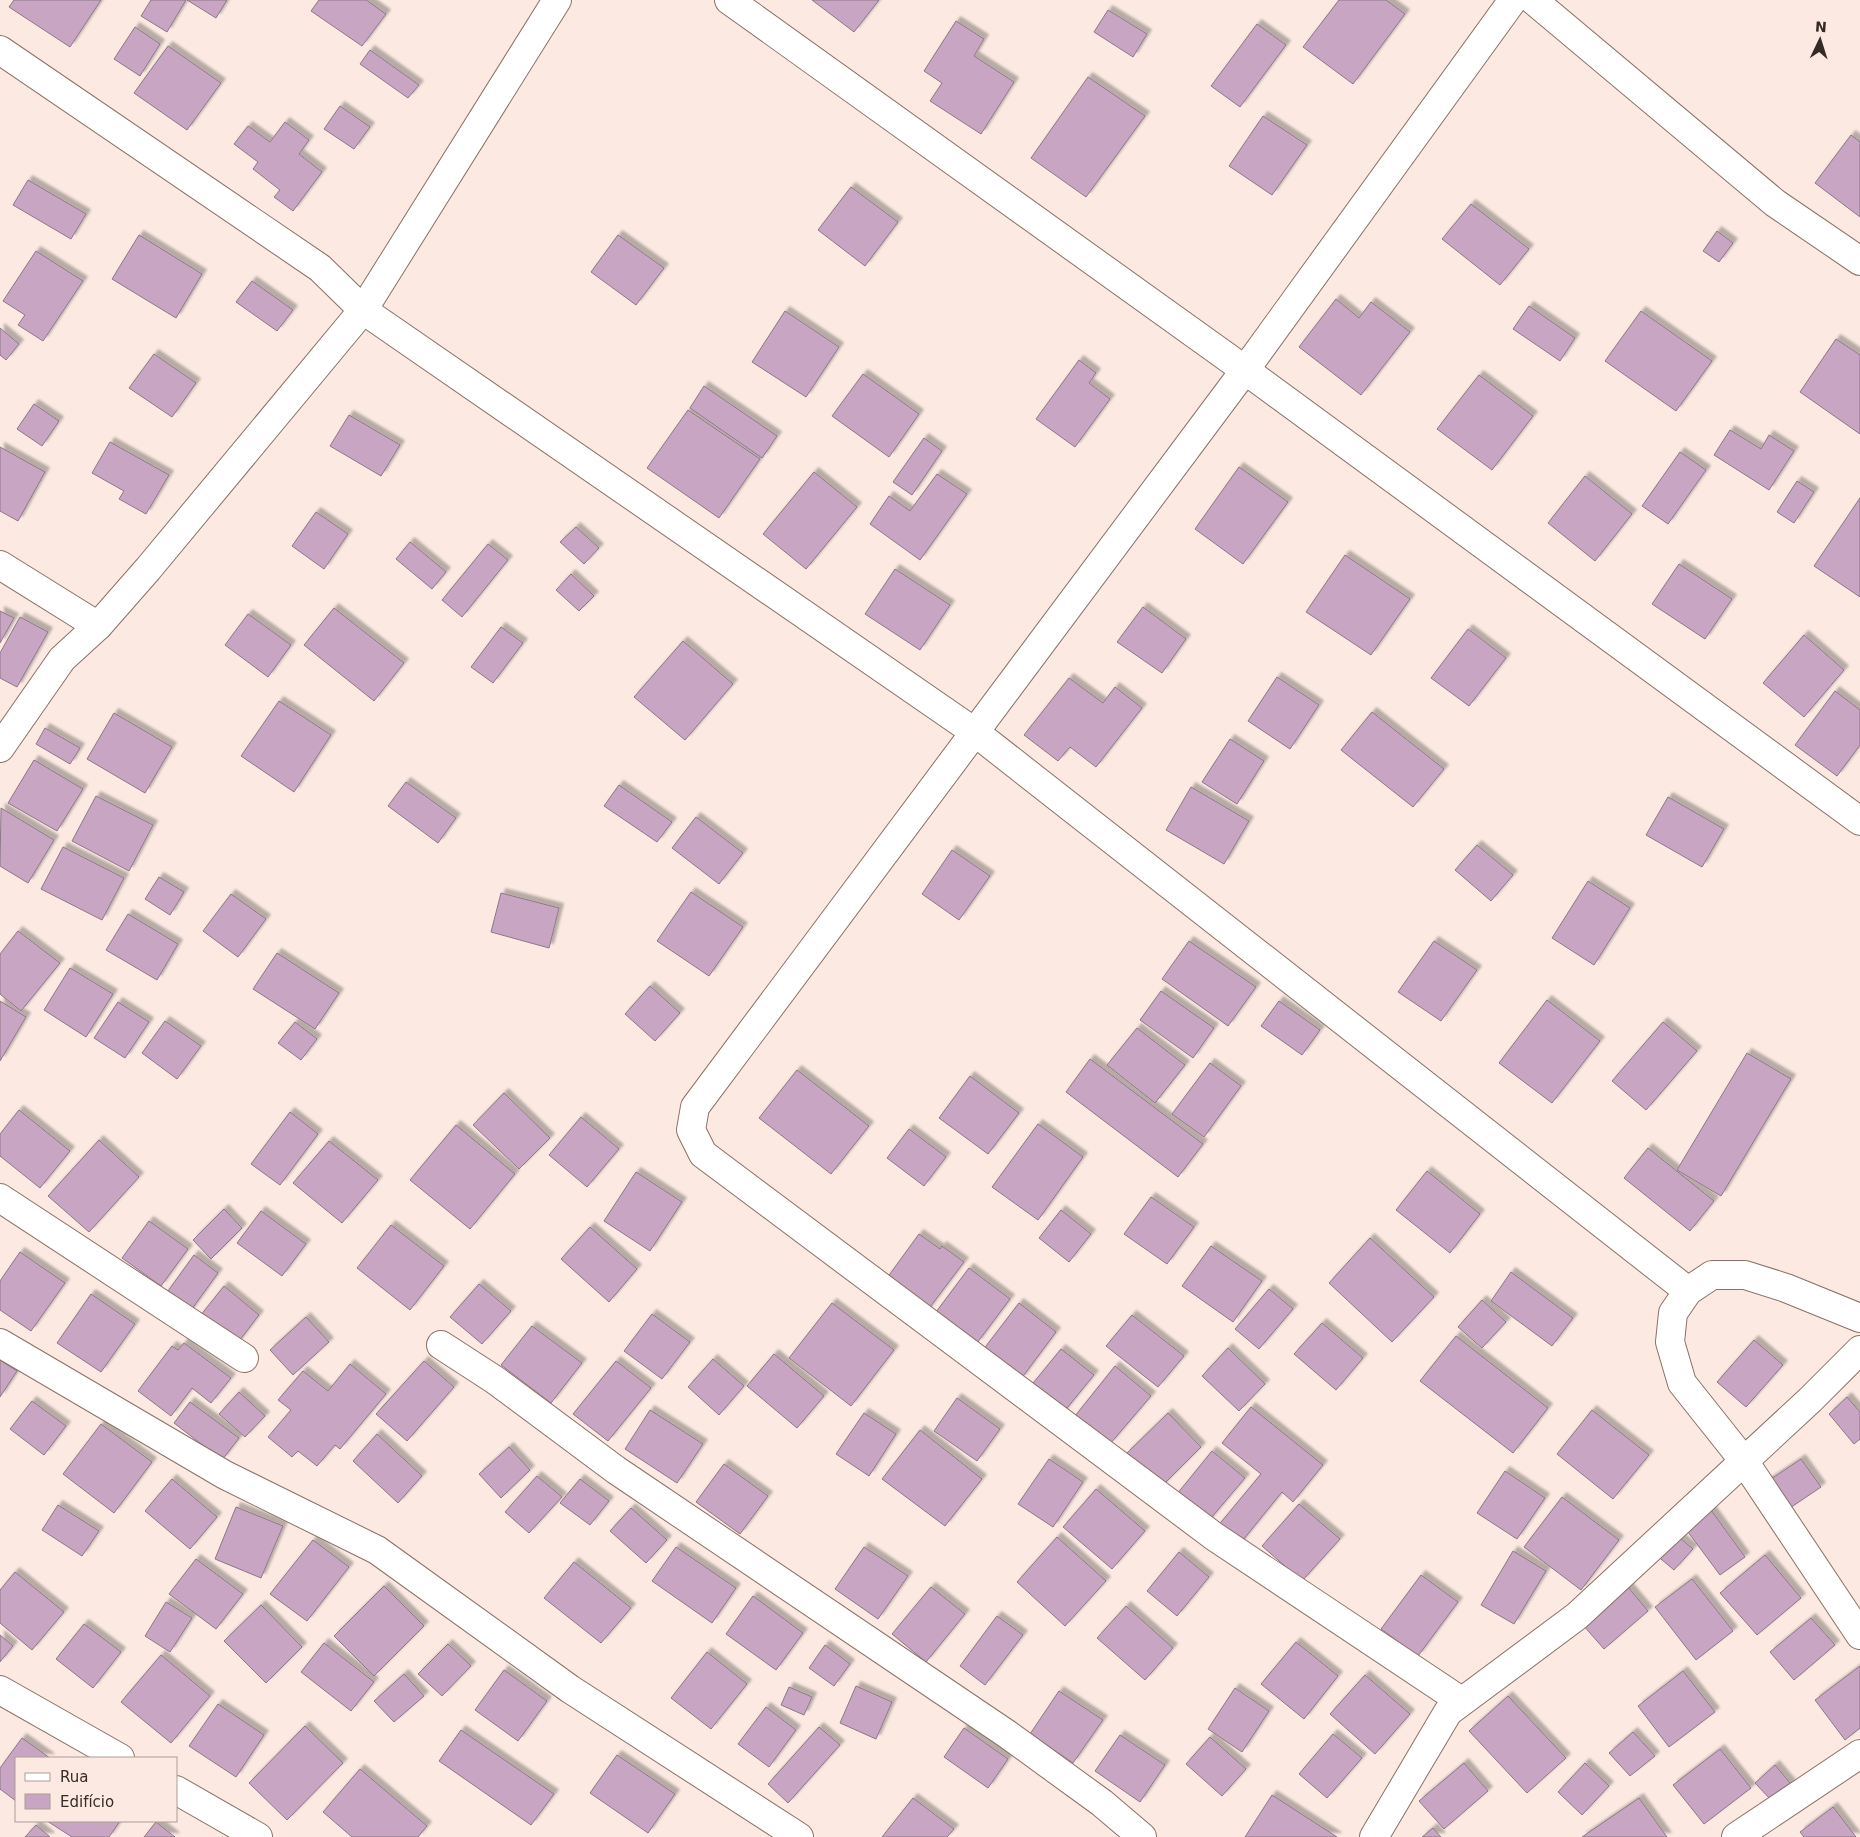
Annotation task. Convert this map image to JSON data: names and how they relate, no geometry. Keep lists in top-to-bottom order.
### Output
{
  "legend": ["Rua", "Edifício"],
  "north": "top"
}
